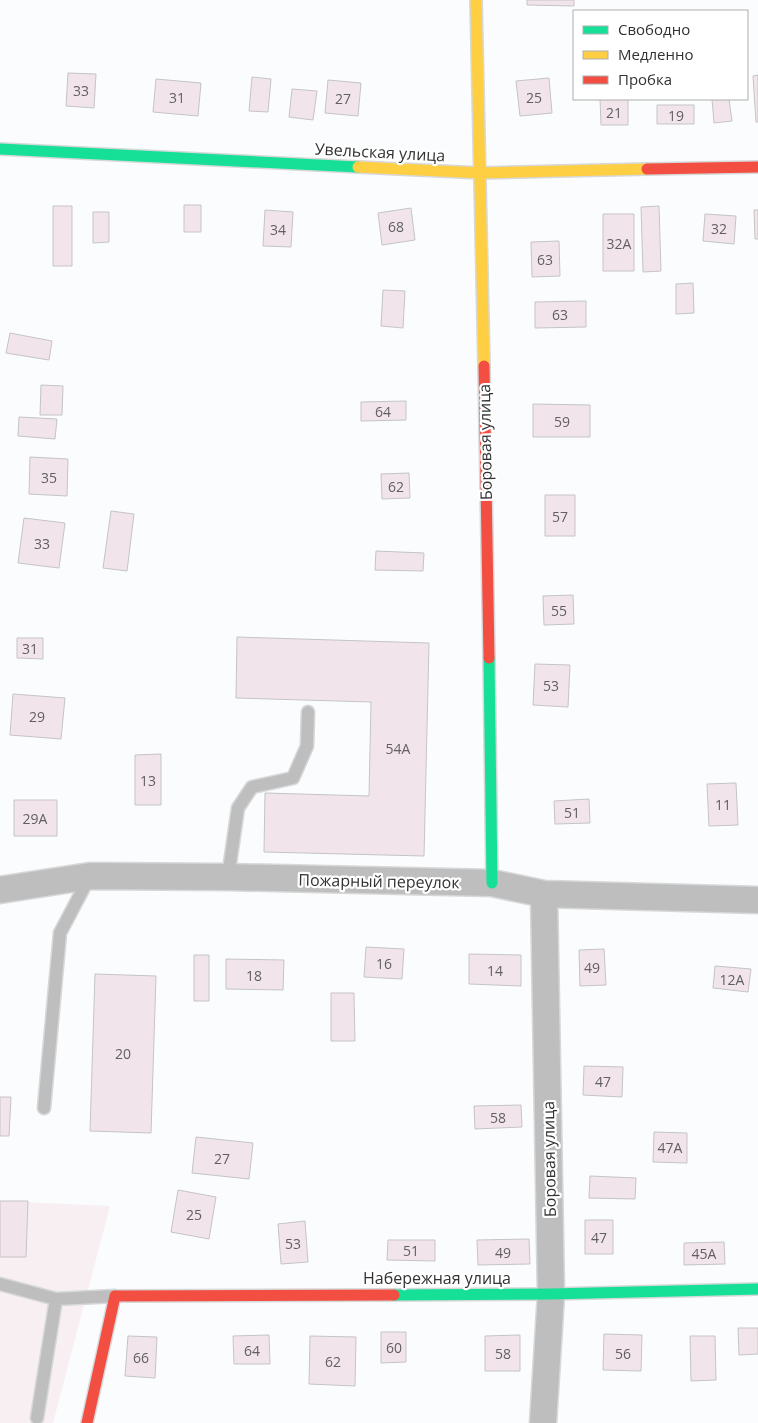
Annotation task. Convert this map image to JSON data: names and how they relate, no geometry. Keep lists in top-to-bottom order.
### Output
{
  "streets": {
    "street": [
      "Увельская улица",
      "Боровая улица",
      "Пожарный переулок",
      "Набережная улица"
    ]
  },
  "crossings": [
    ["Увельская улица", "Боровая улица"],
    ["Боровая улица", "Пожарный переулок"],
    ["Боровая улица", "Набережная улица"]
  ],
  "house_numbers": [
    "33",
    "31",
    "25",
    "27",
    "21",
    "19",
    "68",
    "32",
    "34",
    "32А",
    "63",
    "63",
    "64",
    "59",
    "35",
    "62",
    "57",
    "33",
    "55",
    "31",
    "53",
    "29",
    "54А",
    "13",
    "11",
    "51",
    "29А",
    "16",
    "49",
    "14",
    "18",
    "12А",
    "20",
    "47",
    "58",
    "47А",
    "27",
    "25",
    "47",
    "53",
    "51",
    "49",
    "45А",
    "60",
    "64",
    "58",
    "56",
    "66",
    "62"
  ],
  "legend": ["Свободно", "Медленно", "Пробка"]
}
